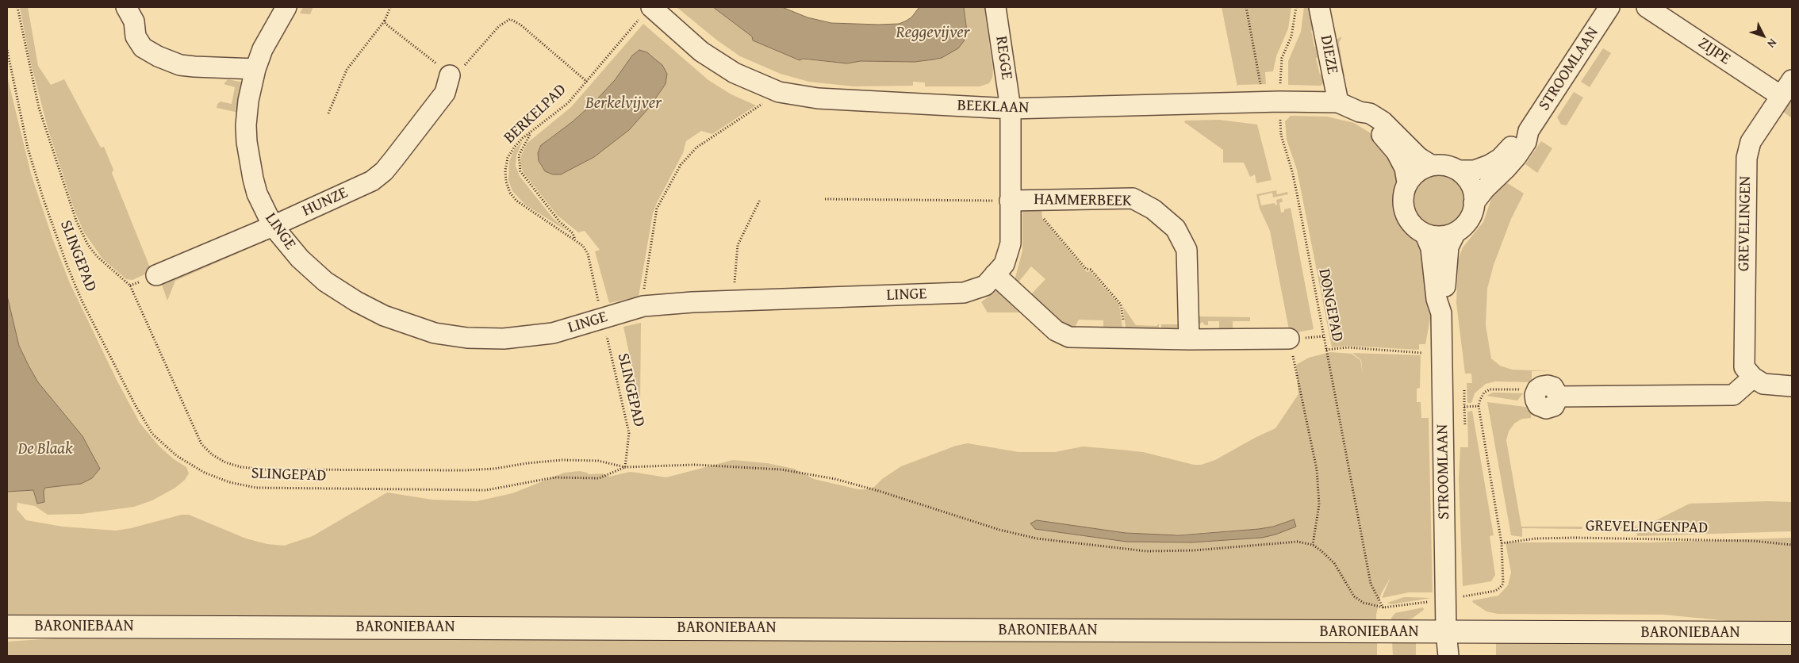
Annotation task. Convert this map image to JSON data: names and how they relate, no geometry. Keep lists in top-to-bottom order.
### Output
{
  "streets": {
    "main road": ["BARONIEBAAN"],
    "street": [
      "ZIJPE",
      "DIEZE",
      "REGGE",
      "STROOMLAAN",
      "BEEKLAAN",
      "HAMMERBEEK",
      "HUNZE",
      "GREVELINGEN",
      "LINGE"
    ],
    "path": [
      "BERKELPAD",
      "SLINGEPAD",
      "DONGEPAD",
      "GREVELINGENPAD"
    ]
  },
  "crossings": [
    ["ZIJPE", "GREVELINGEN"],
    ["DIEZE", "BEEKLAAN"],
    ["REGGE", "BEEKLAAN"],
    ["REGGE", "LINGE"],
    ["STROOMLAAN", "BEEKLAAN"],
    ["STROOMLAAN", "BARONIEBAAN"],
    ["BEEKLAAN", "BERKELPAD"],
    ["BEEKLAAN", "LINGE"],
    ["BEEKLAAN", "DONGEPAD"],
    ["BERKELPAD", "LINGE"],
    ["BERKELPAD", "SLINGEPAD"],
    ["HAMMERBEEK", "LINGE"],
    ["HUNZE", "LINGE"],
    ["LINGE", "SLINGEPAD"]
  ],
  "water": ["Reggevijver", "Berkelvijver", "De Blaak"],
  "north": "bottom right"
}
